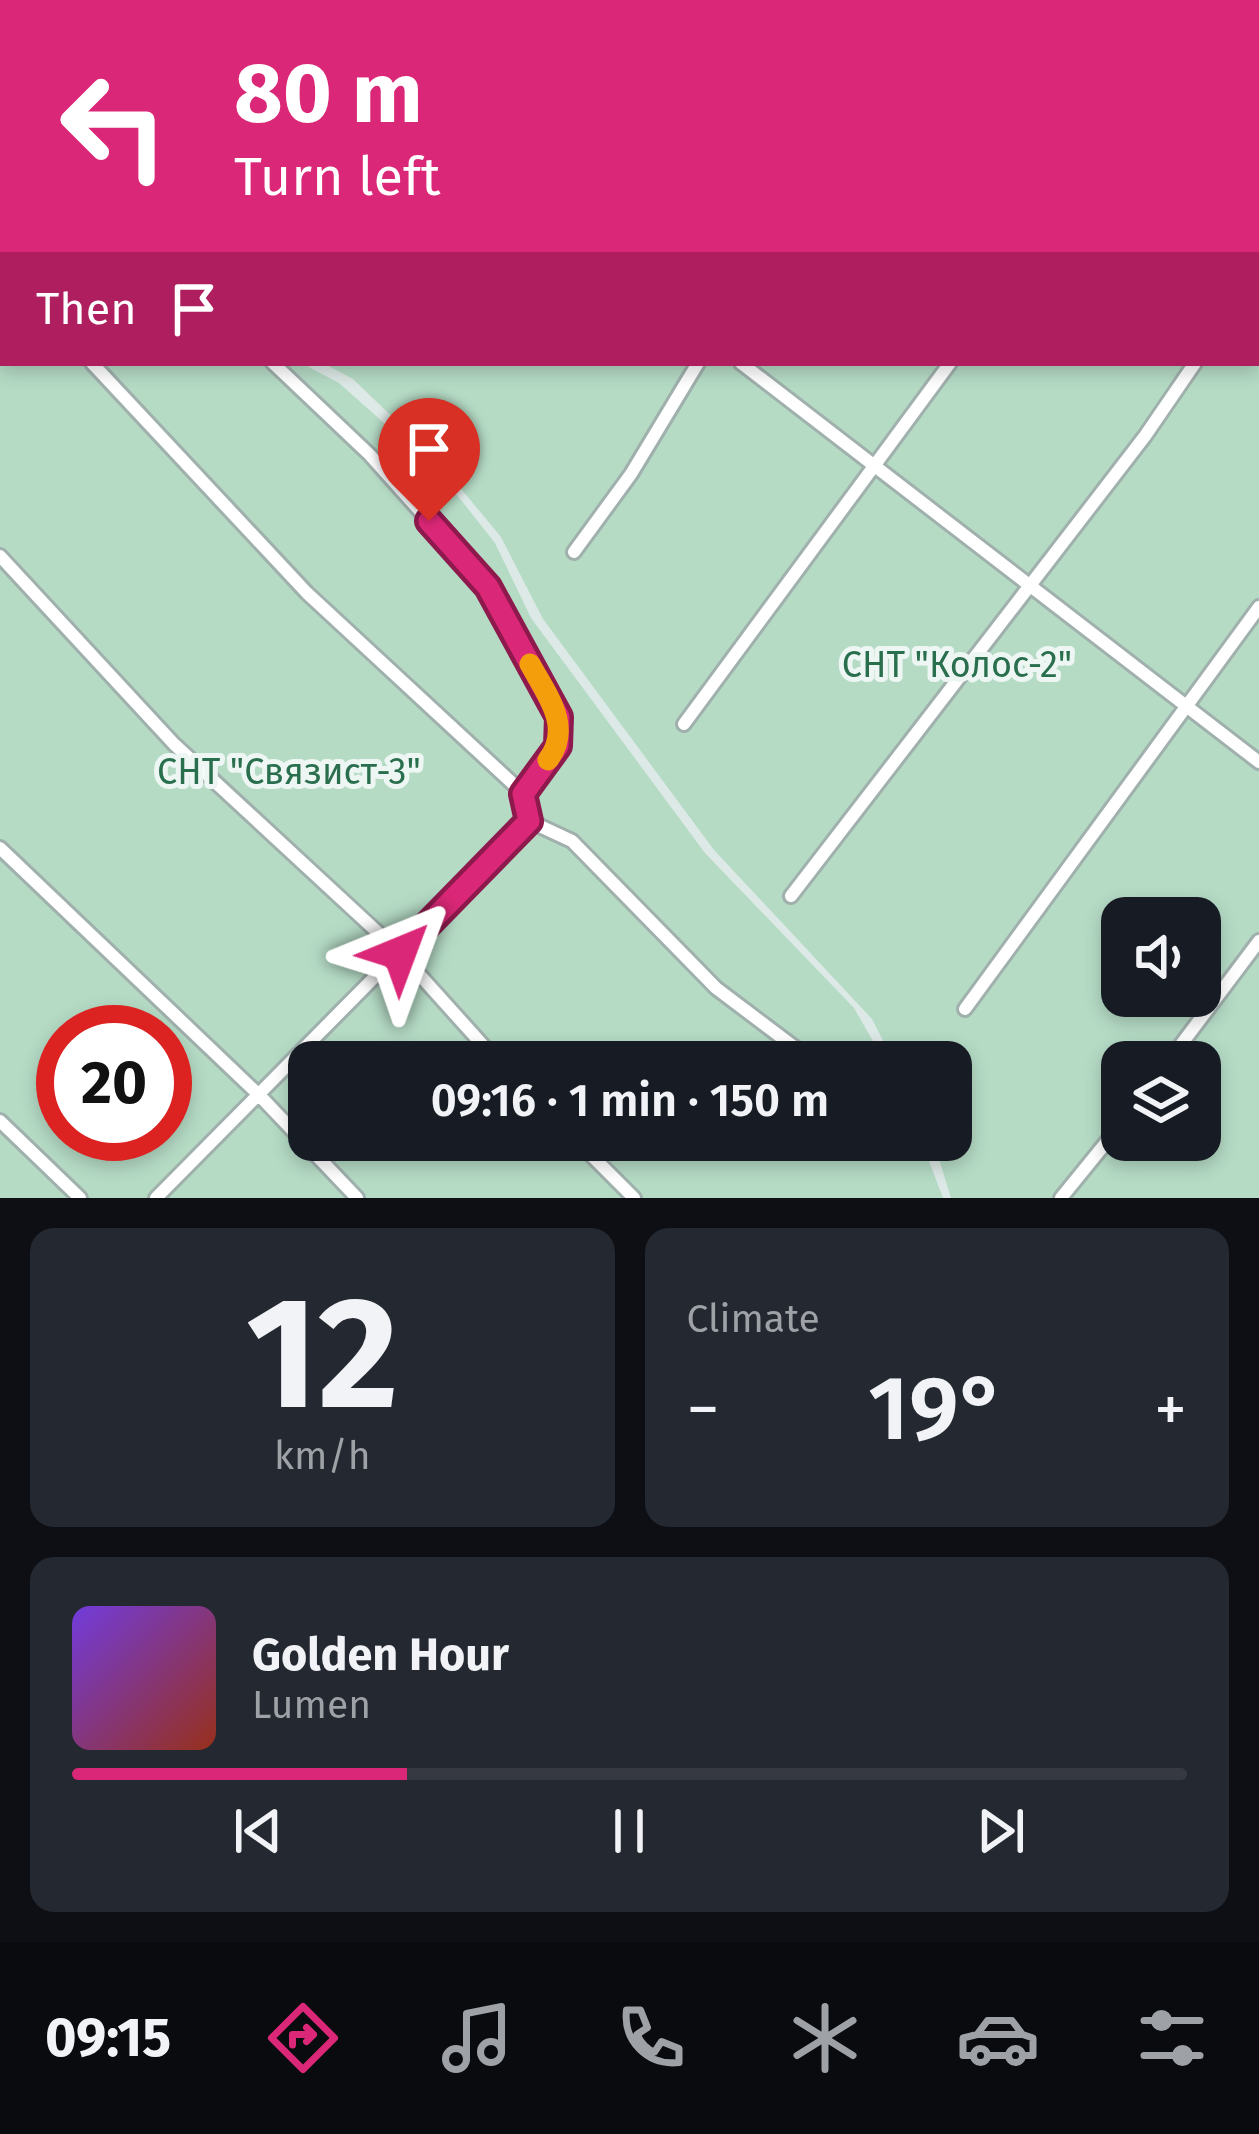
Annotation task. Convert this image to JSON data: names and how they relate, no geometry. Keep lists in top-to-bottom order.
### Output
{
  "parks": ["СНТ \"Колос-2\"", "СНТ \"Связист-3\""],
  "page": {
    "turn": ["80 m", "Turn left"],
    "then": "Then",
    "limit": "20",
    "trip": "09:16 · 1 min · 150 m",
    "tile": [
      ["12", "km/h"],
      "Climate"
    ],
    "heat": ["−", "19°", "+"],
    "song": ["Golden Hour", "Lumen"],
    "tabs": "09:15"
  }
}
